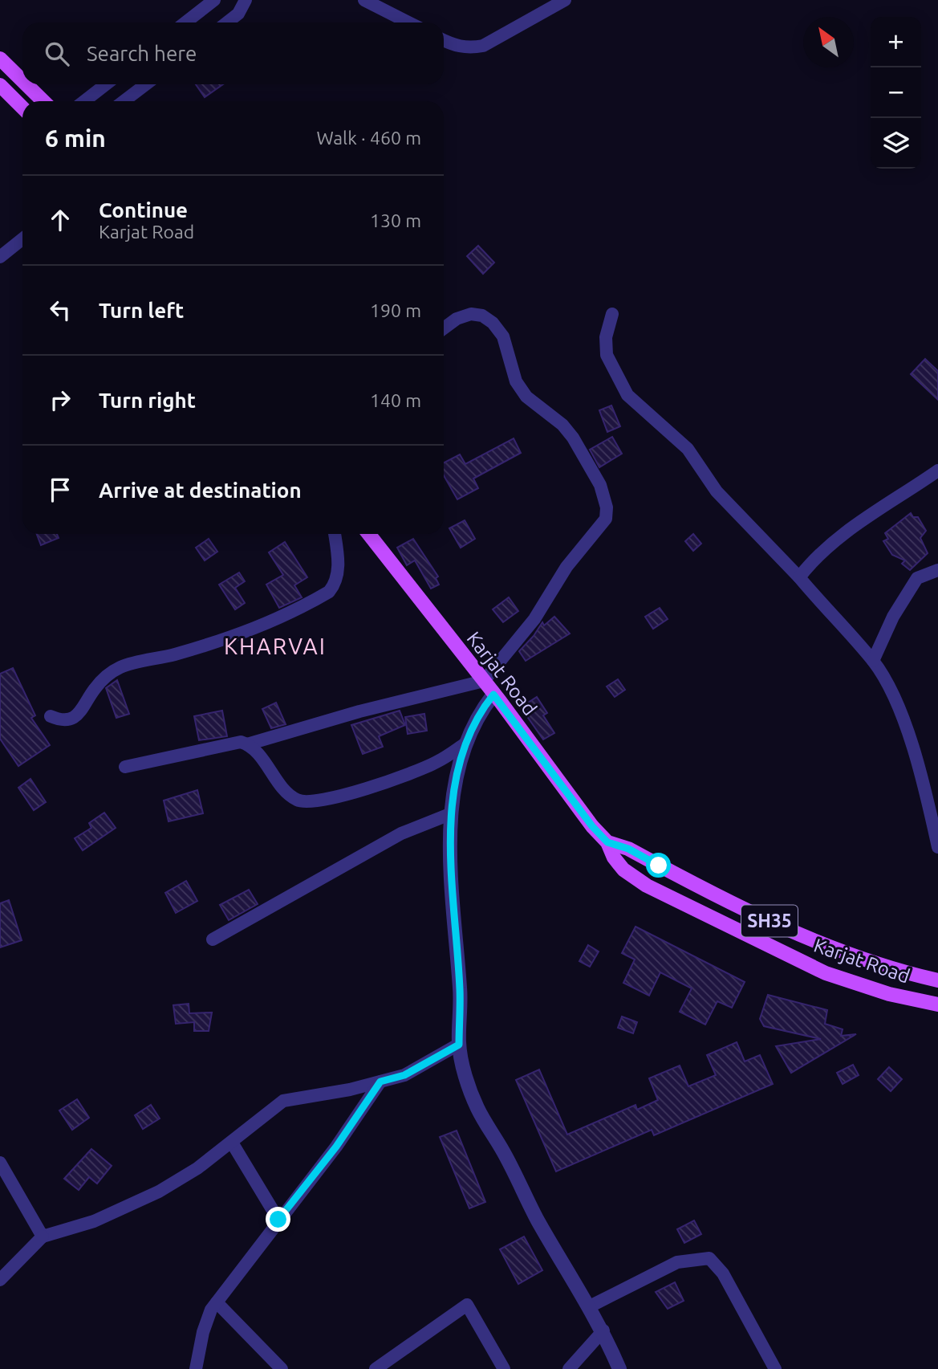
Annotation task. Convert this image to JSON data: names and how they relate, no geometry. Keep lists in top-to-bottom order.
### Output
{
  "streets": {
    "main road": ["Karjat Road", "SH35"]
  },
  "districts": ["KHARVAI"],
  "north": "top left",
  "page": {
    "map_buttons": ["+", "−"],
    "search": "Search here",
    "heading": ["6 min", "Walk · 460 m"],
    "list": [
      ["Continue", "Karjat Road", "130 m"],
      ["Turn left", "190 m"],
      ["Turn right", "140 m"],
      "Arrive at destination"
    ]
  }
}
